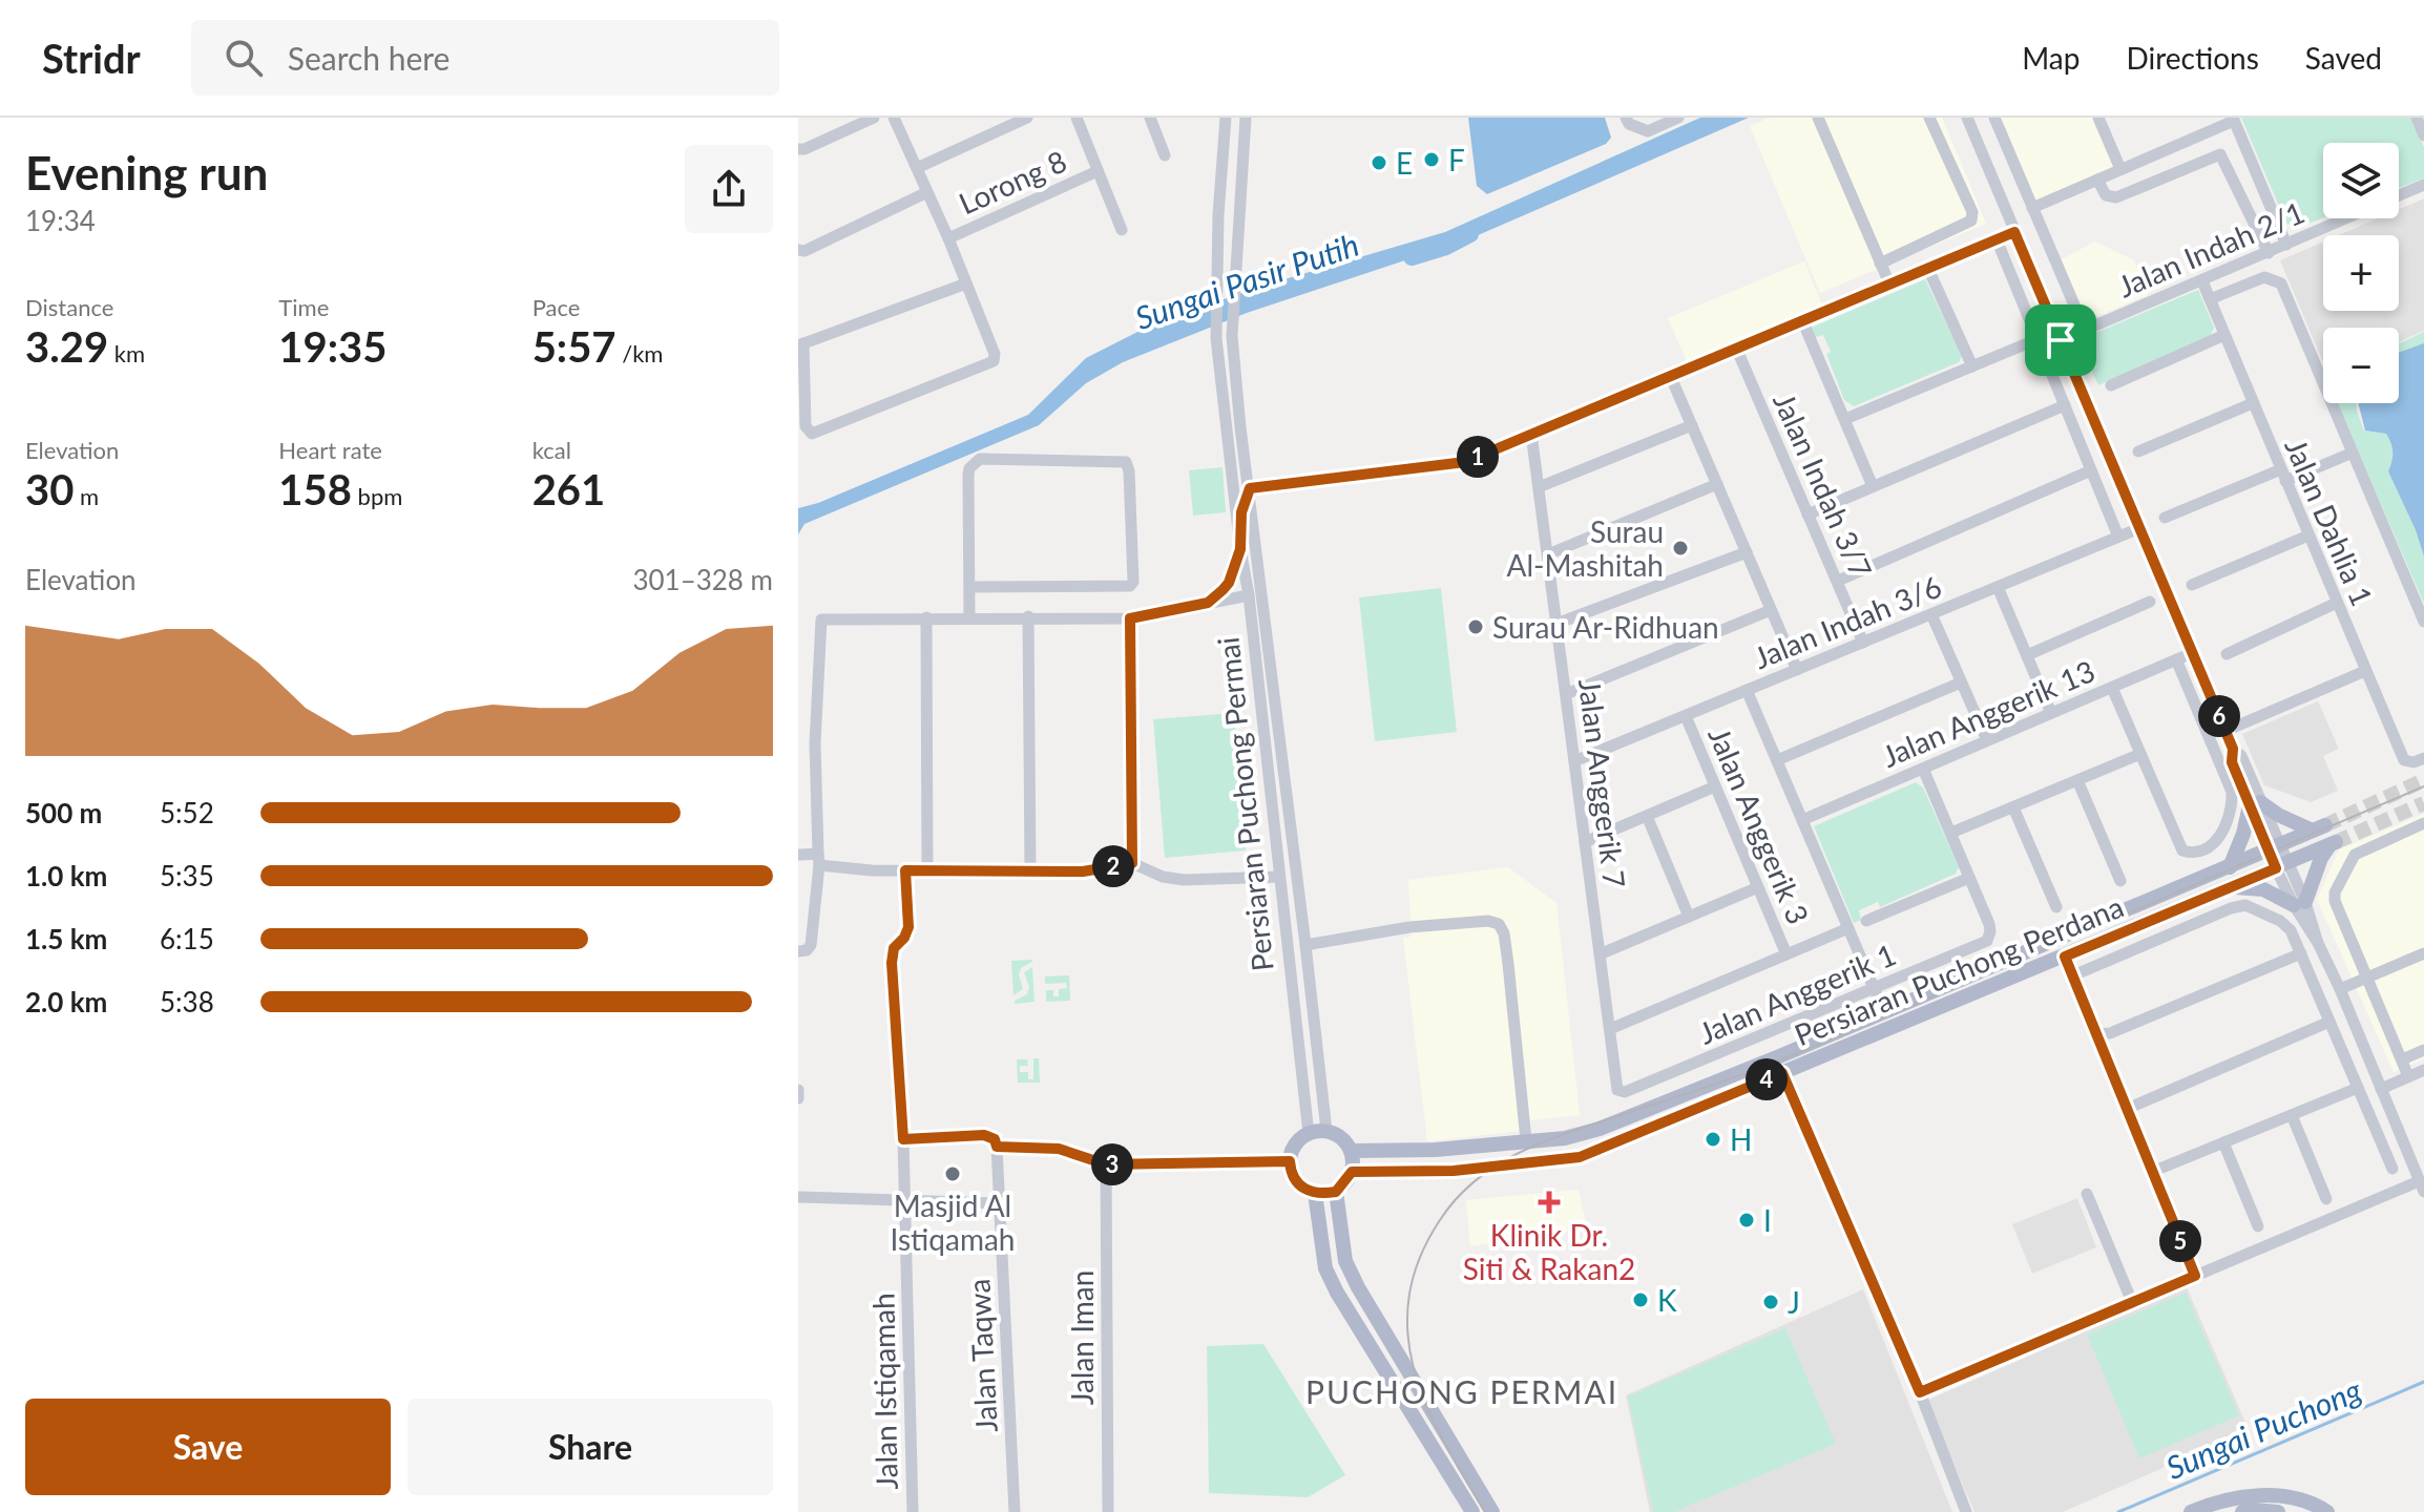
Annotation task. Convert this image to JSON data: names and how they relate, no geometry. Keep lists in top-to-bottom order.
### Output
{
  "streets": {
    "main road": ["Persiaran Puchong Perdana"],
    "street": [
      "Lorong 8",
      "Jalan Indah 2/1",
      "Jalan Indah 3/7",
      "Jalan Dahlia 1",
      "Jalan Indah 3/6",
      "Jalan Anggerik 13",
      "Jalan Anggerik 7",
      "Persiaran Puchong Permai",
      "Jalan Anggerik 3",
      "Jalan Anggerik 1",
      "Jalan Iman",
      "Jalan Taqwa",
      "Jalan Istiqamah"
    ]
  },
  "crossings": [
    ["Jalan Indah 2/1", "Jalan Dahlia 1"],
    ["Jalan Indah 3/7", "Jalan Indah 3/6"],
    ["Jalan Indah 3/6", "Jalan Anggerik 7"],
    ["Jalan Indah 3/6", "Jalan Anggerik 3"],
    ["Jalan Anggerik 7", "Jalan Anggerik 1"],
    ["Persiaran Puchong Permai", "Persiaran Puchong Perdana"]
  ],
  "districts": ["PUCHONG PERMAI"],
  "water": ["Sungai Pasir Putih", "Sungai Puchong"],
  "places": {
    "other": [
      "F",
      "E",
      "Surau Al-Mashitah",
      "Surau Ar-Ridhuan",
      "H",
      "Masjid Al Istiqamah",
      "I",
      "K",
      "J"
    ],
    "health": ["Klinik Dr. Siti & Rakan2"]
  },
  "page": {
    "header": "Stridr",
    "search": "Search here",
    "nav": ["Map", "Directions", "Saved"],
    "heading": ["Evening run", "19:34"],
    "map_buttons": ["+", "−"],
    "stats": [
      ["Distance", "3.29 km"],
      ["Time", "19:35"],
      ["Pace", "5:57 /km"],
      ["Elevation", "30 m"],
      ["Heart rate", "158 bpm"],
      ["kcal", "261"]
    ],
    "pins": [
      "1",
      "6",
      "2",
      "4",
      "3",
      "5"
    ],
    "chart": ["Elevation", "301–328 m"],
    "list": [
      {
        "name": "500 m",
        "note": "5:52"
      },
      {
        "name": "1.0 km",
        "note": "5:35"
      },
      {
        "name": "1.5 km",
        "note": "6:15"
      },
      {
        "name": "2.0 km",
        "note": "5:38"
      }
    ],
    "buttons": ["Save", "Share"]
  }
}
